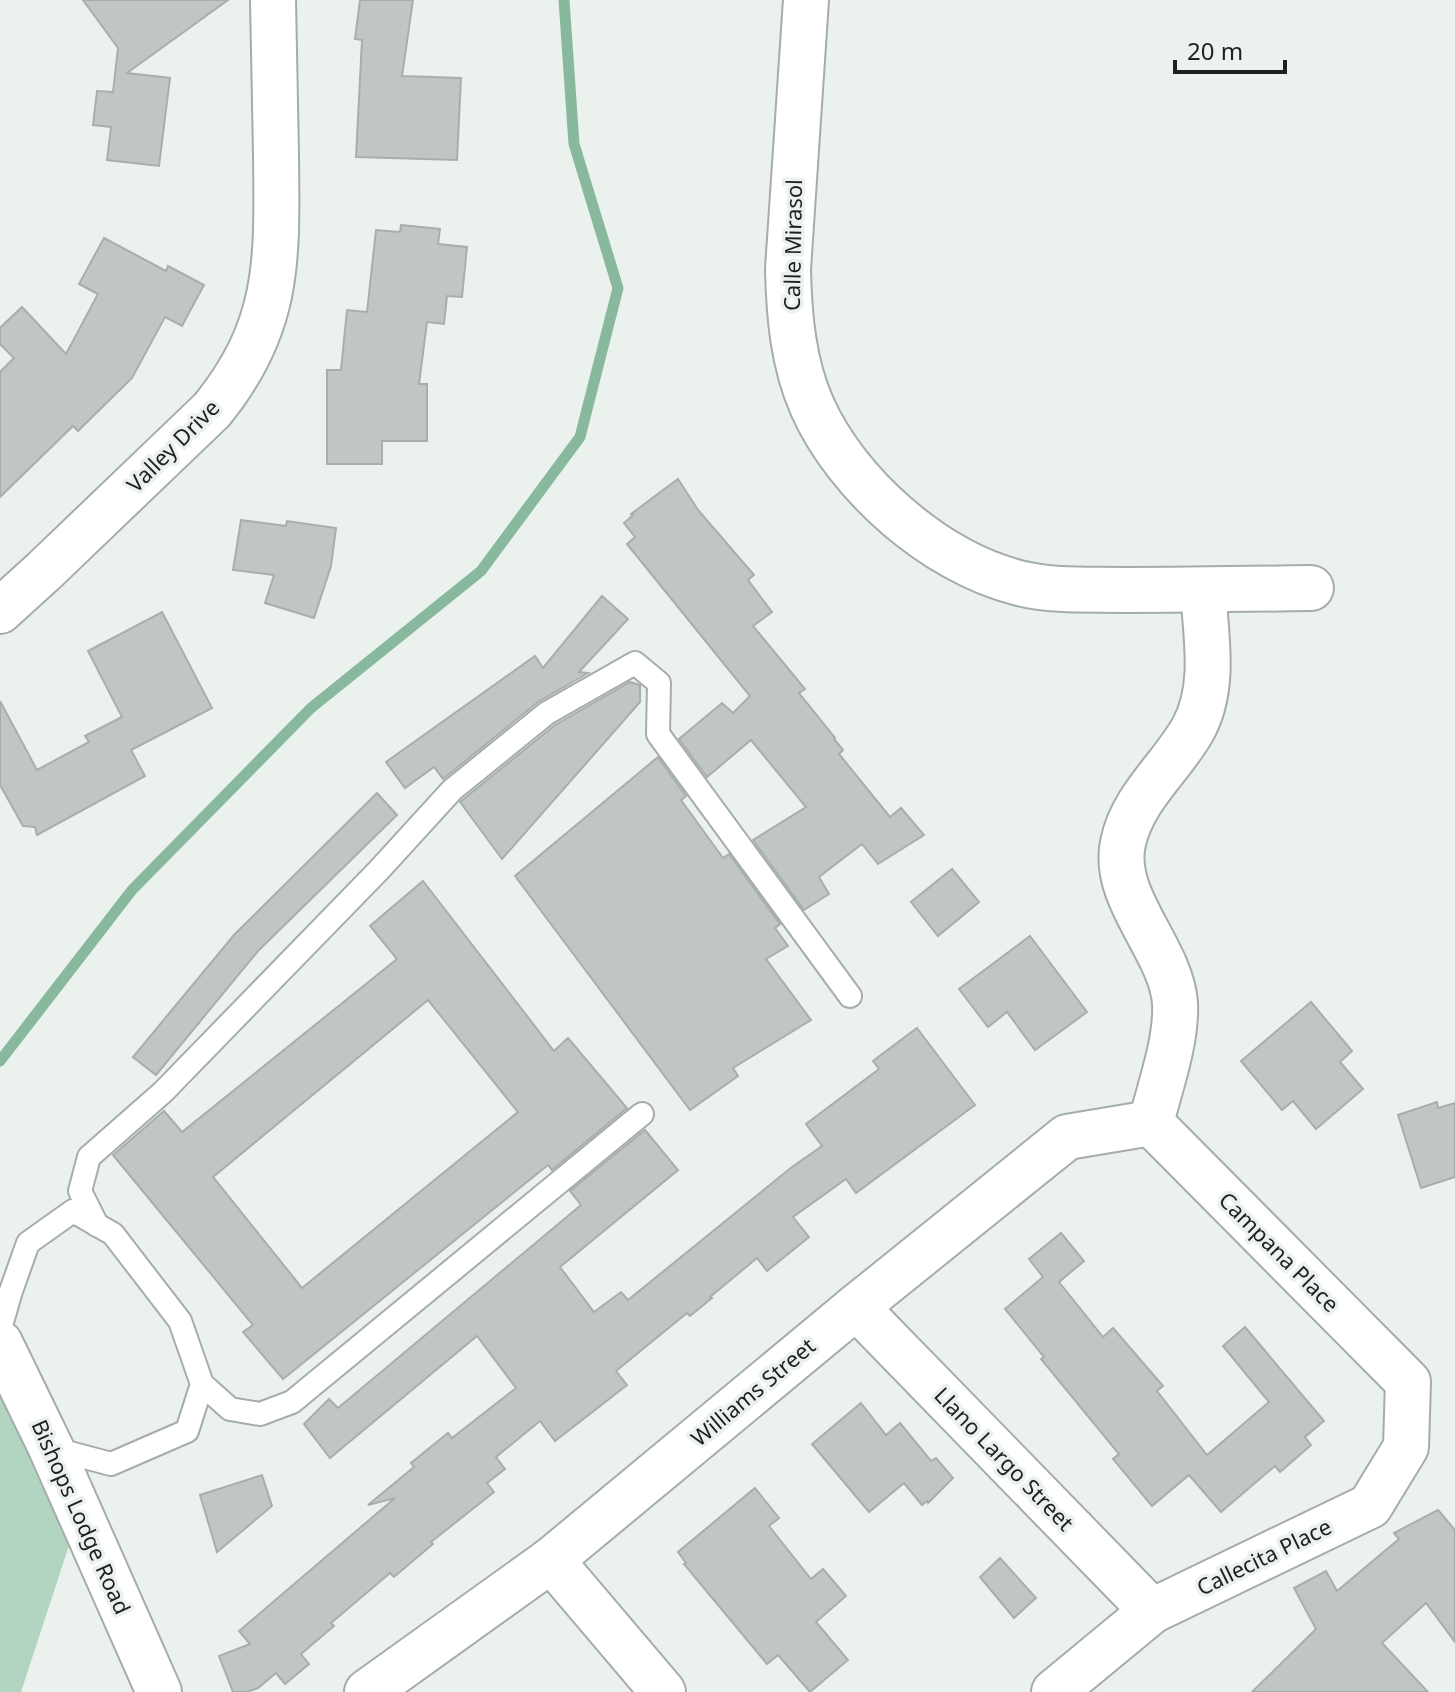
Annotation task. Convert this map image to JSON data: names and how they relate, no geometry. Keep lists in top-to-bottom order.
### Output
{
  "streets": {
    "street": [
      "Calle Mirasol",
      "Valley Drive",
      "Campana Place",
      "Williams Street",
      "Llano Largo Street",
      "Bishops Lodge Road",
      "Callecita Place"
    ]
  },
  "crossings": [
    ["Campana Place", "Williams Street"],
    ["Campana Place", "Callecita Place"],
    ["Williams Street", "Llano Largo Street"],
    ["Llano Largo Street", "Callecita Place"]
  ],
  "scale_bar": "20 m"
}
